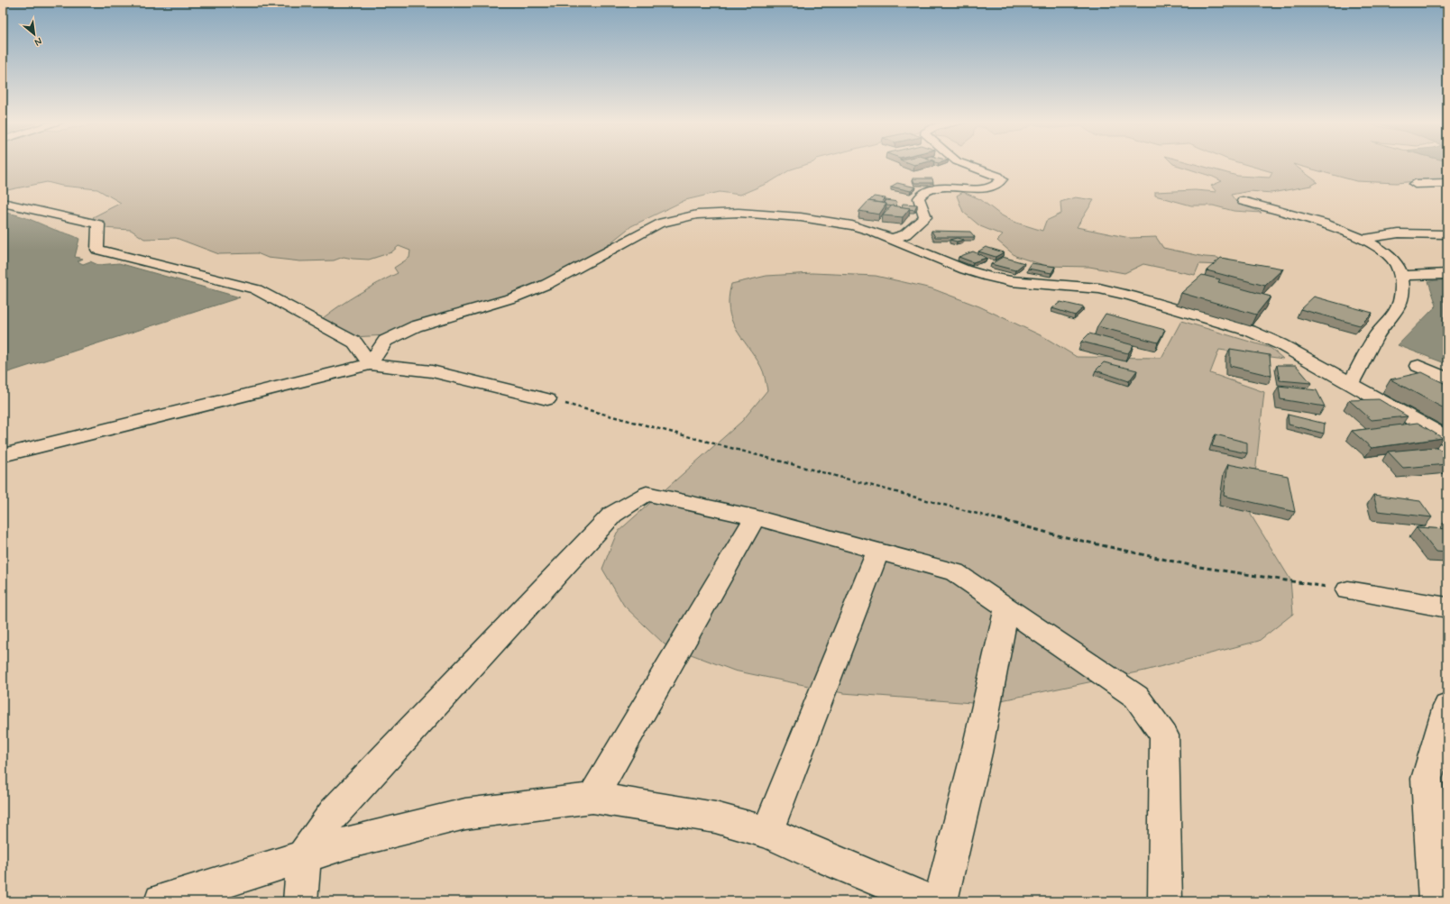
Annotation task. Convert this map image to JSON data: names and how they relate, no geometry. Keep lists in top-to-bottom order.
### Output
{
  "north": "bottom right"
}
